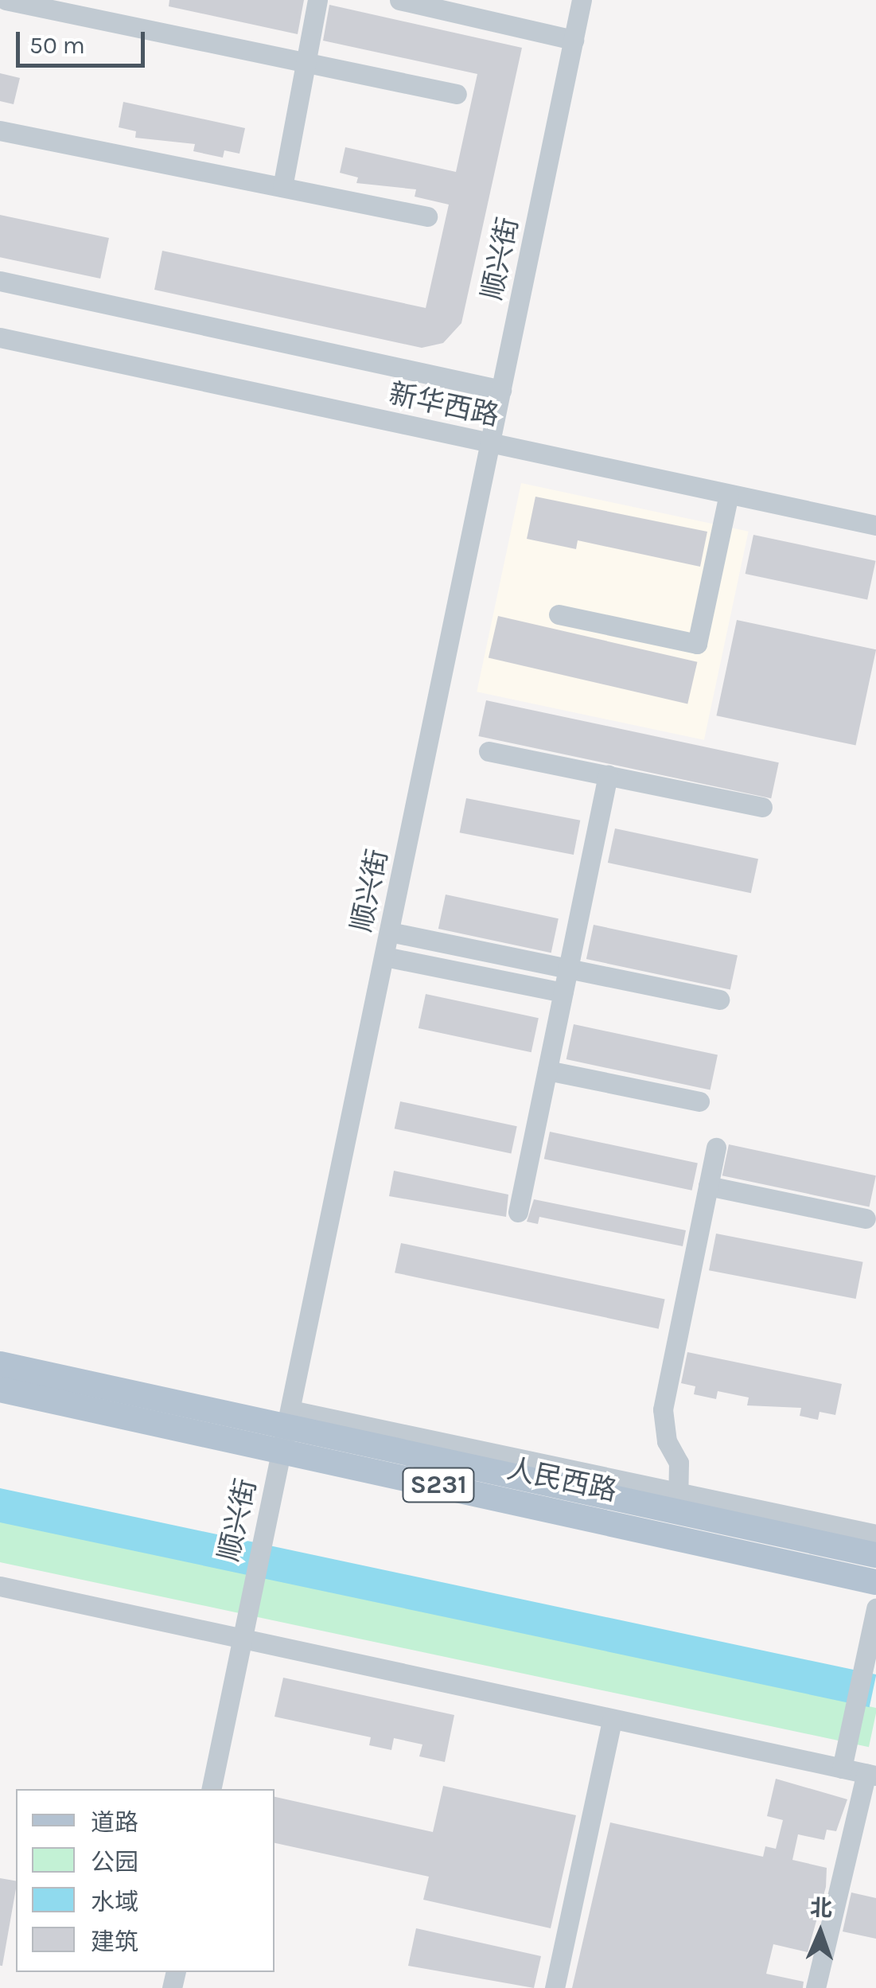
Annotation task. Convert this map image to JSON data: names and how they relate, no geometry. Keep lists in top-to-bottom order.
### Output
{
  "streets": {
    "main road": ["人民西路", "S231"],
    "street": ["顺兴街", "新华西路"]
  },
  "crossings": [
    ["顺兴街", "新华西路"],
    ["顺兴街", "人民西路"]
  ],
  "legend": [
    "道路",
    "公园",
    "水域",
    "建筑"
  ],
  "scale_bar": "50 m",
  "north": "top"
}
